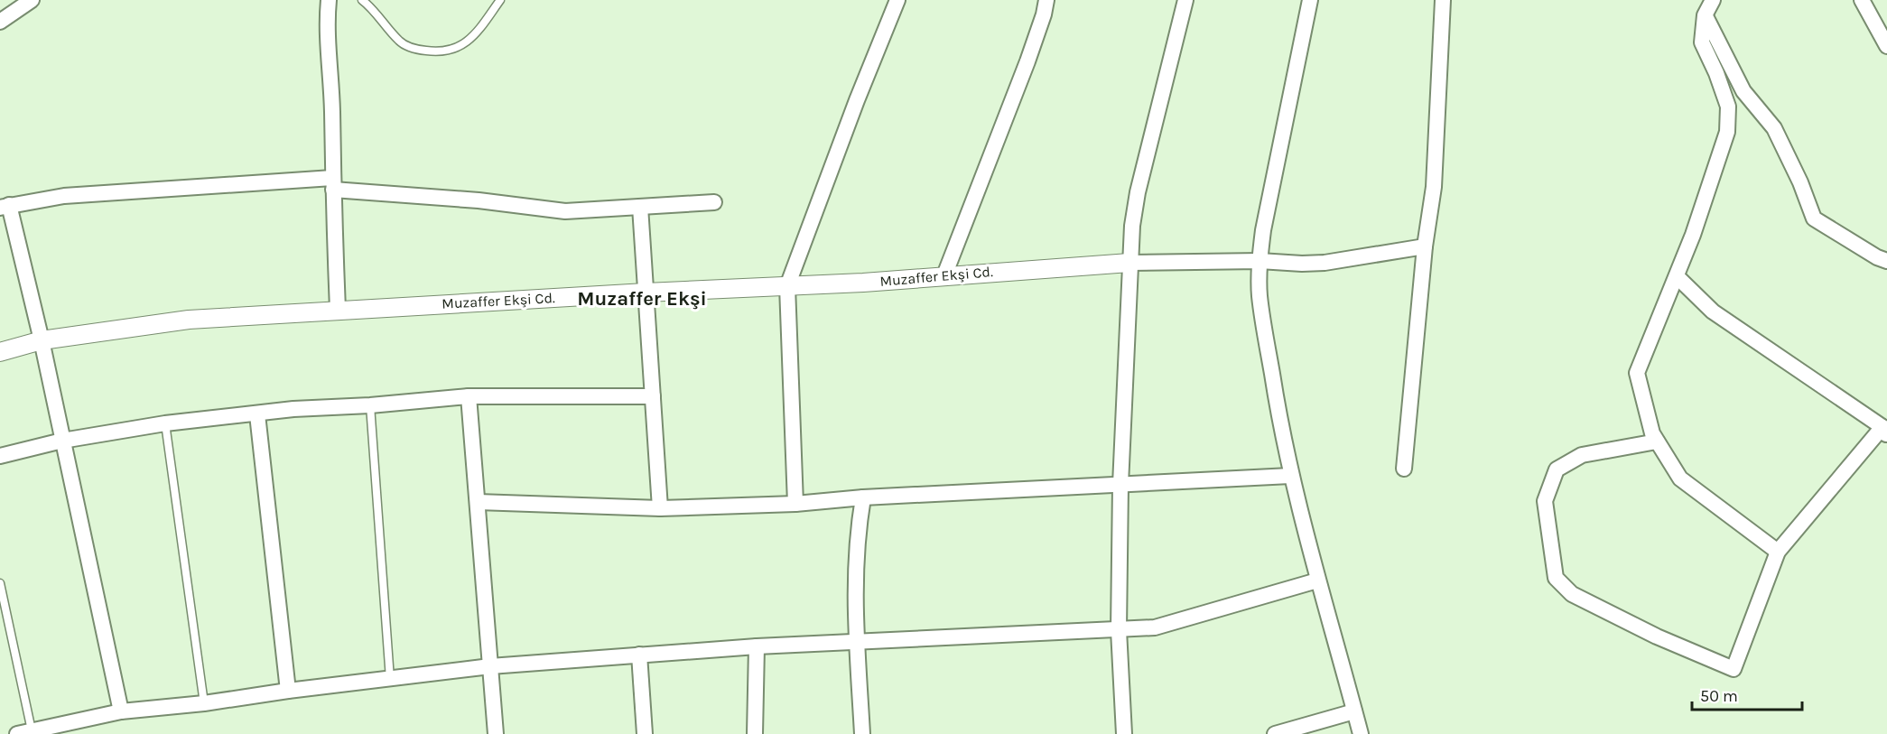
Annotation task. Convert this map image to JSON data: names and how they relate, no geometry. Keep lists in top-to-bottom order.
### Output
{
  "streets": {
    "street": ["Muzaffer Ekşi Cd."]
  },
  "districts": ["Muzaffer Ekşi"],
  "scale_bar": "50 m"
}
